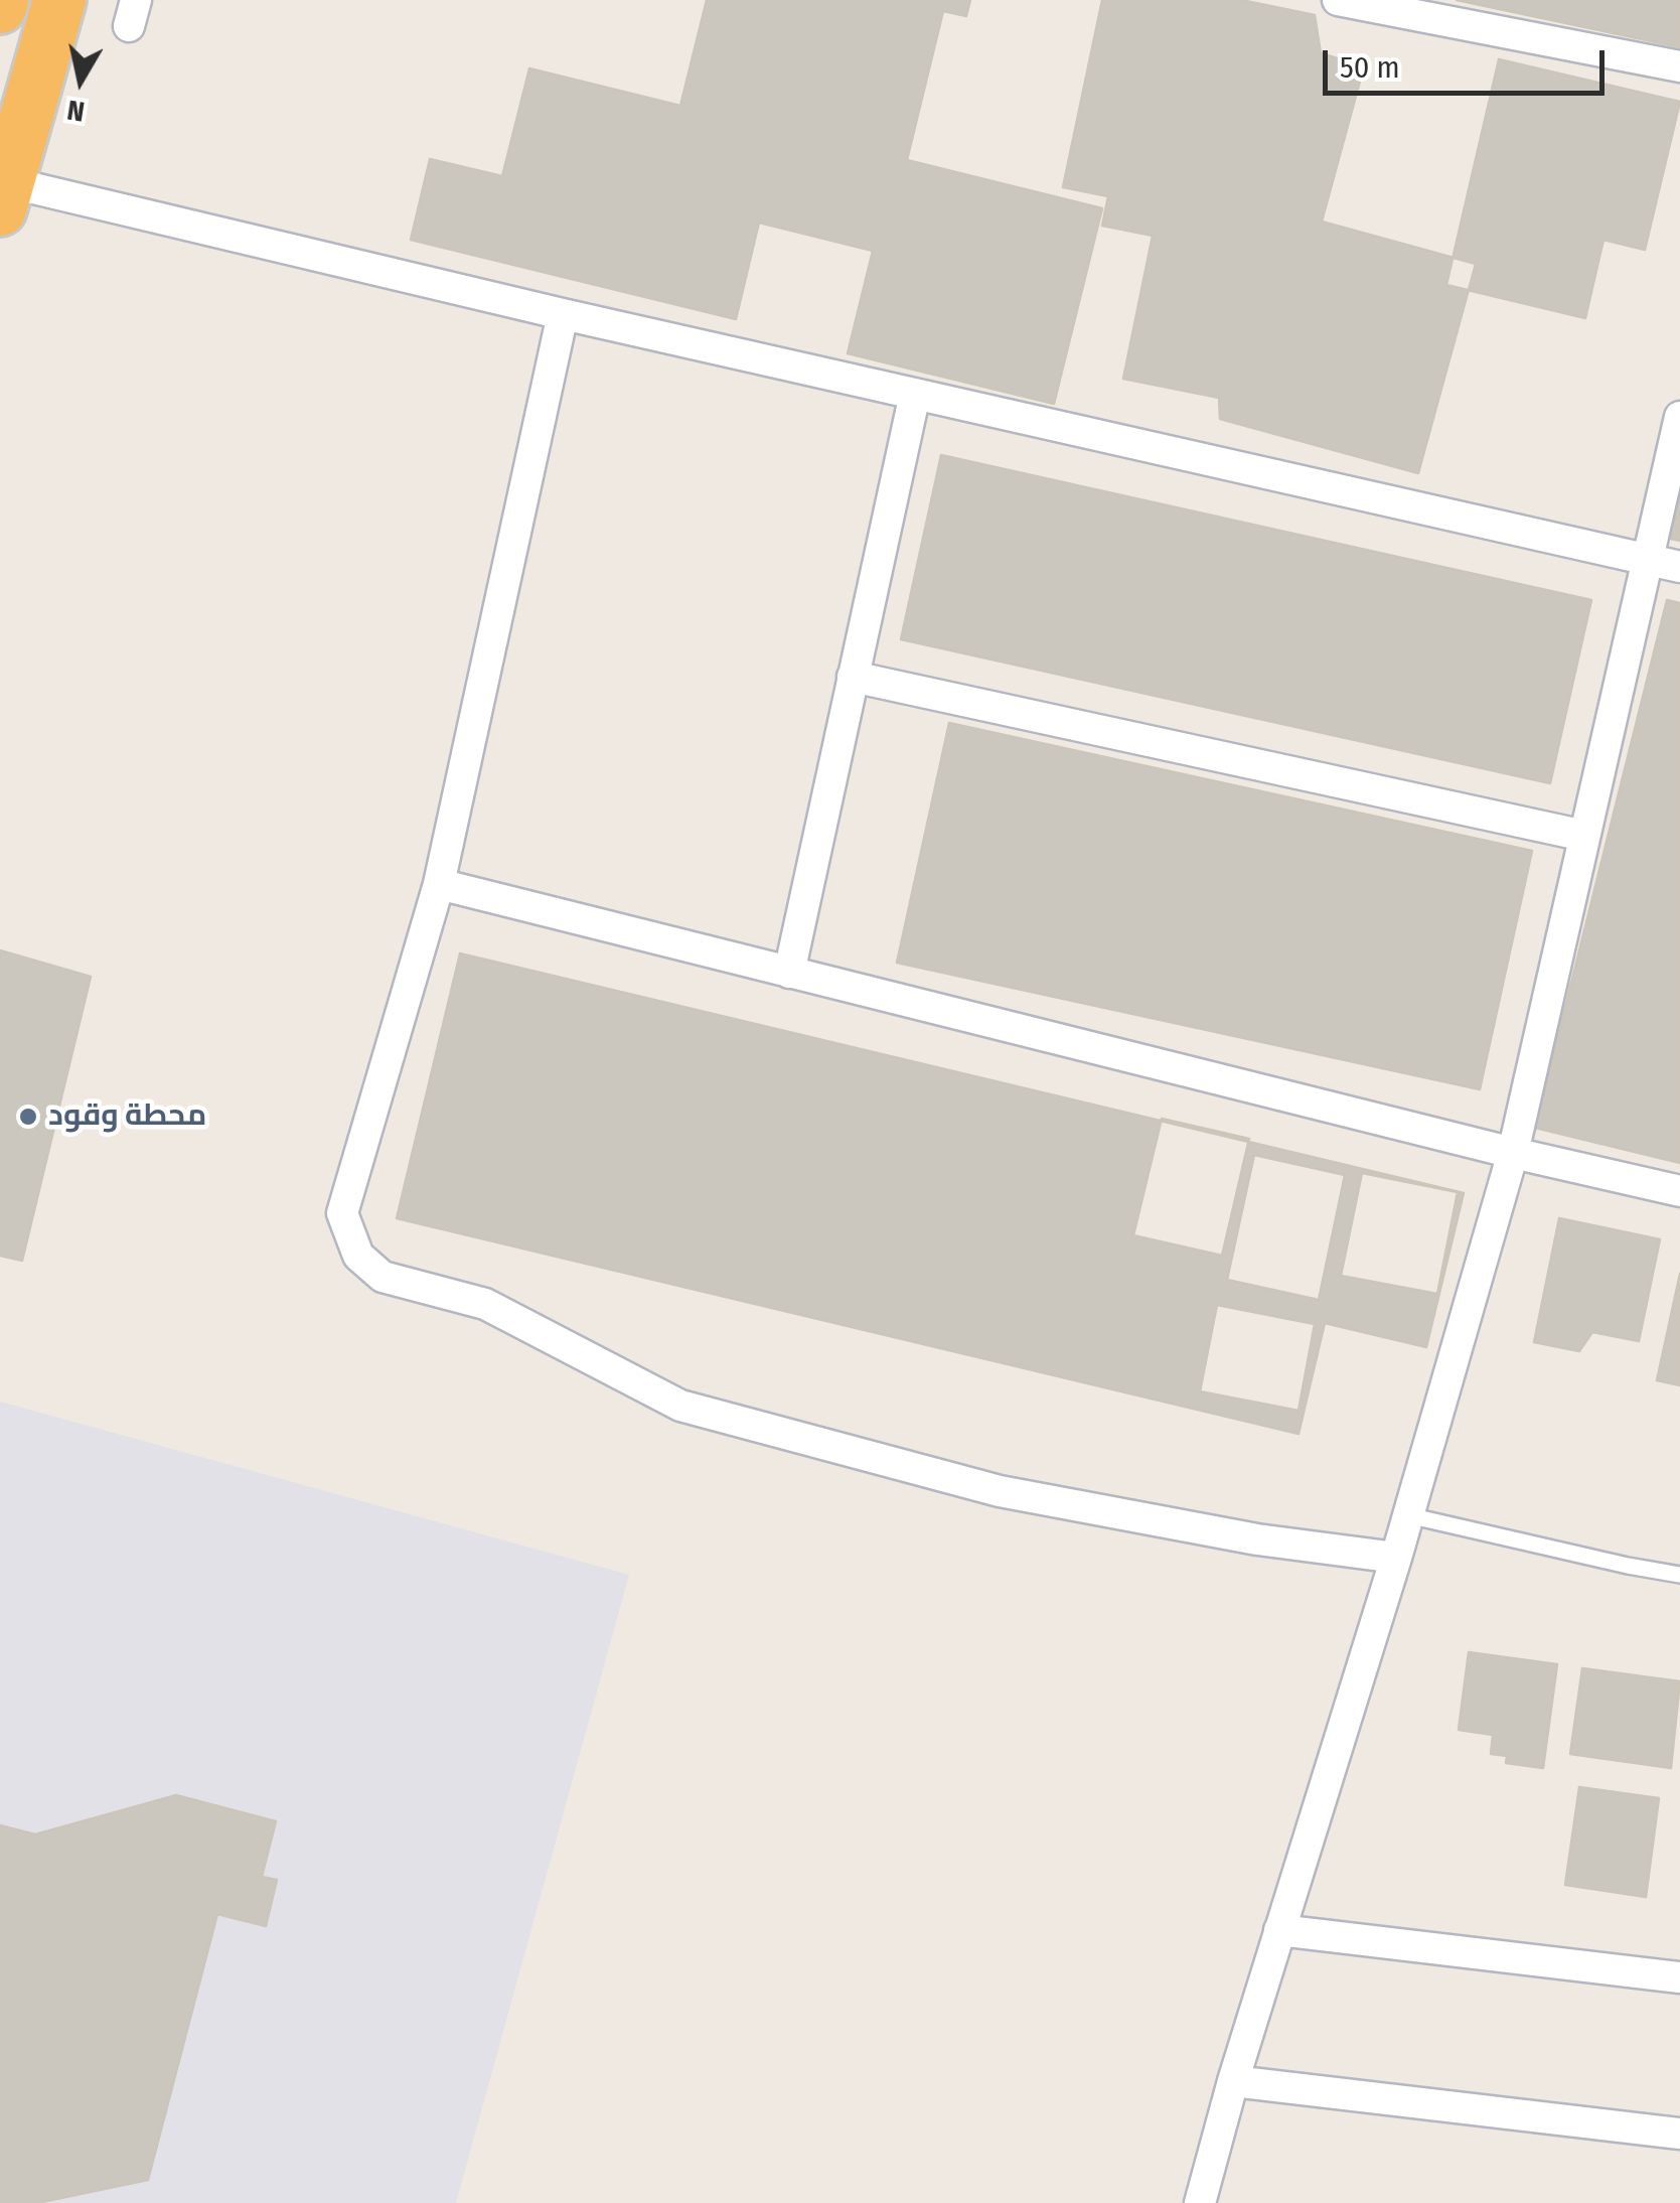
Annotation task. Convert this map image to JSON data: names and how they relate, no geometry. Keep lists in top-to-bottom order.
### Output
{
  "places": ["محطة وقود"],
  "scale_bar": "50 m",
  "north": "bottom"
}
